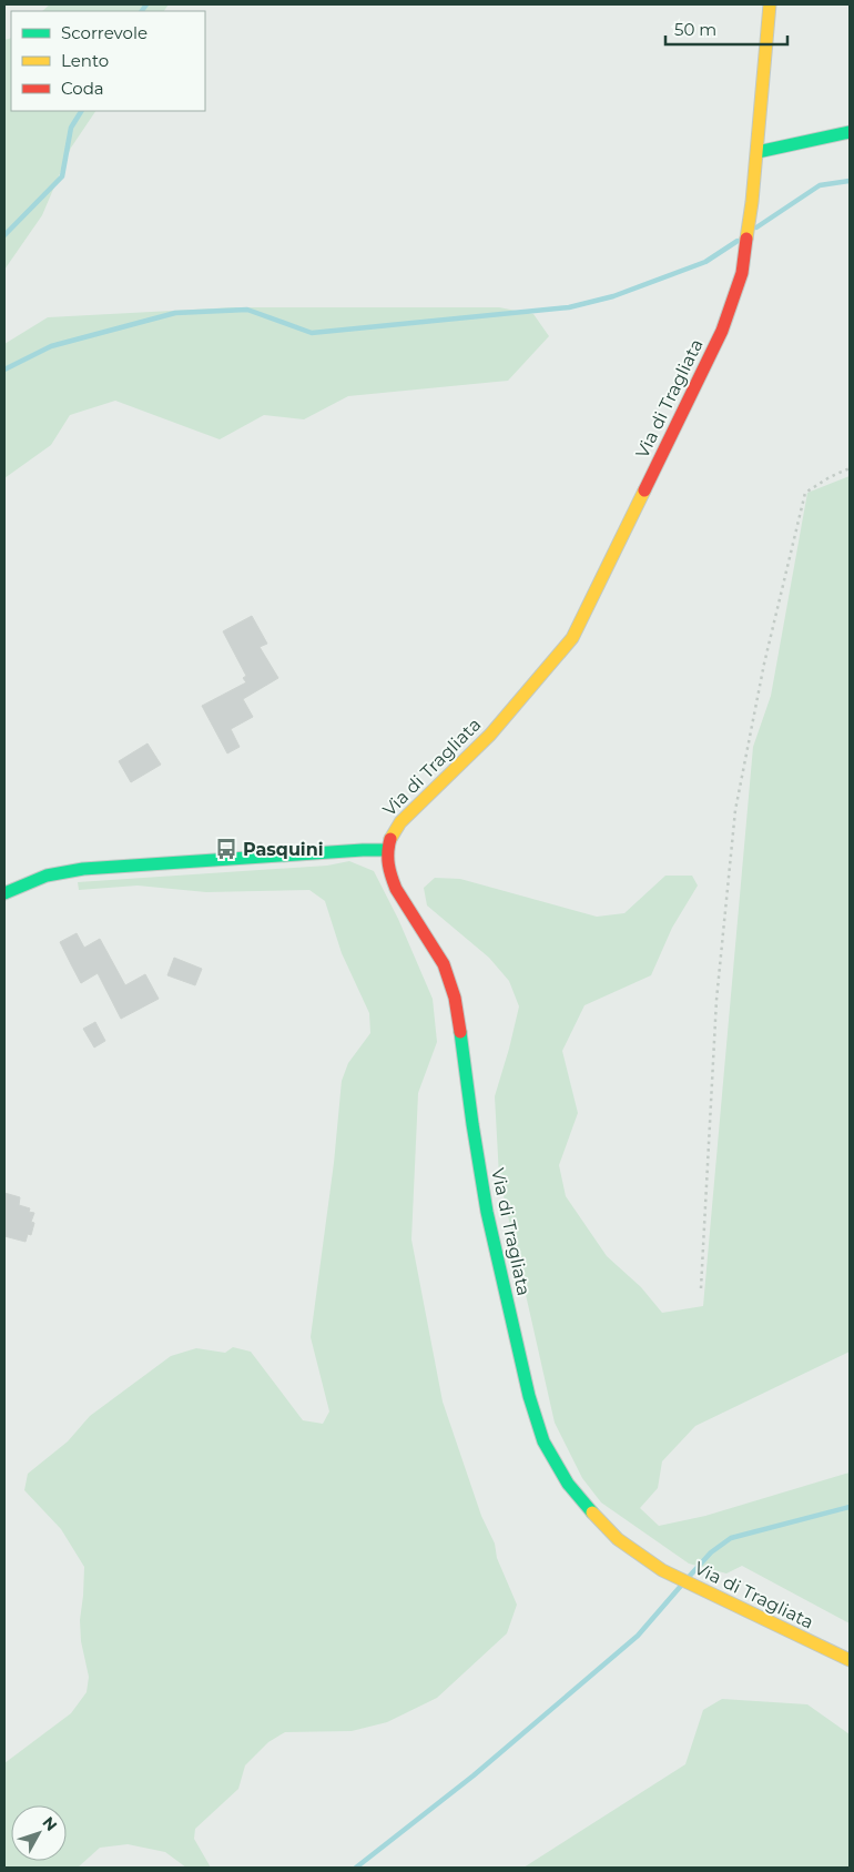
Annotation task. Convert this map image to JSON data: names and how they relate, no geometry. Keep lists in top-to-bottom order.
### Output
{
  "streets": {
    "street": ["Via di Tragliata"]
  },
  "places": {
    "bus stop": ["Pasquini"]
  },
  "legend": ["Scorrevole", "Lento", "Coda"],
  "scale_bar": "50 m",
  "north": "top right"
}
